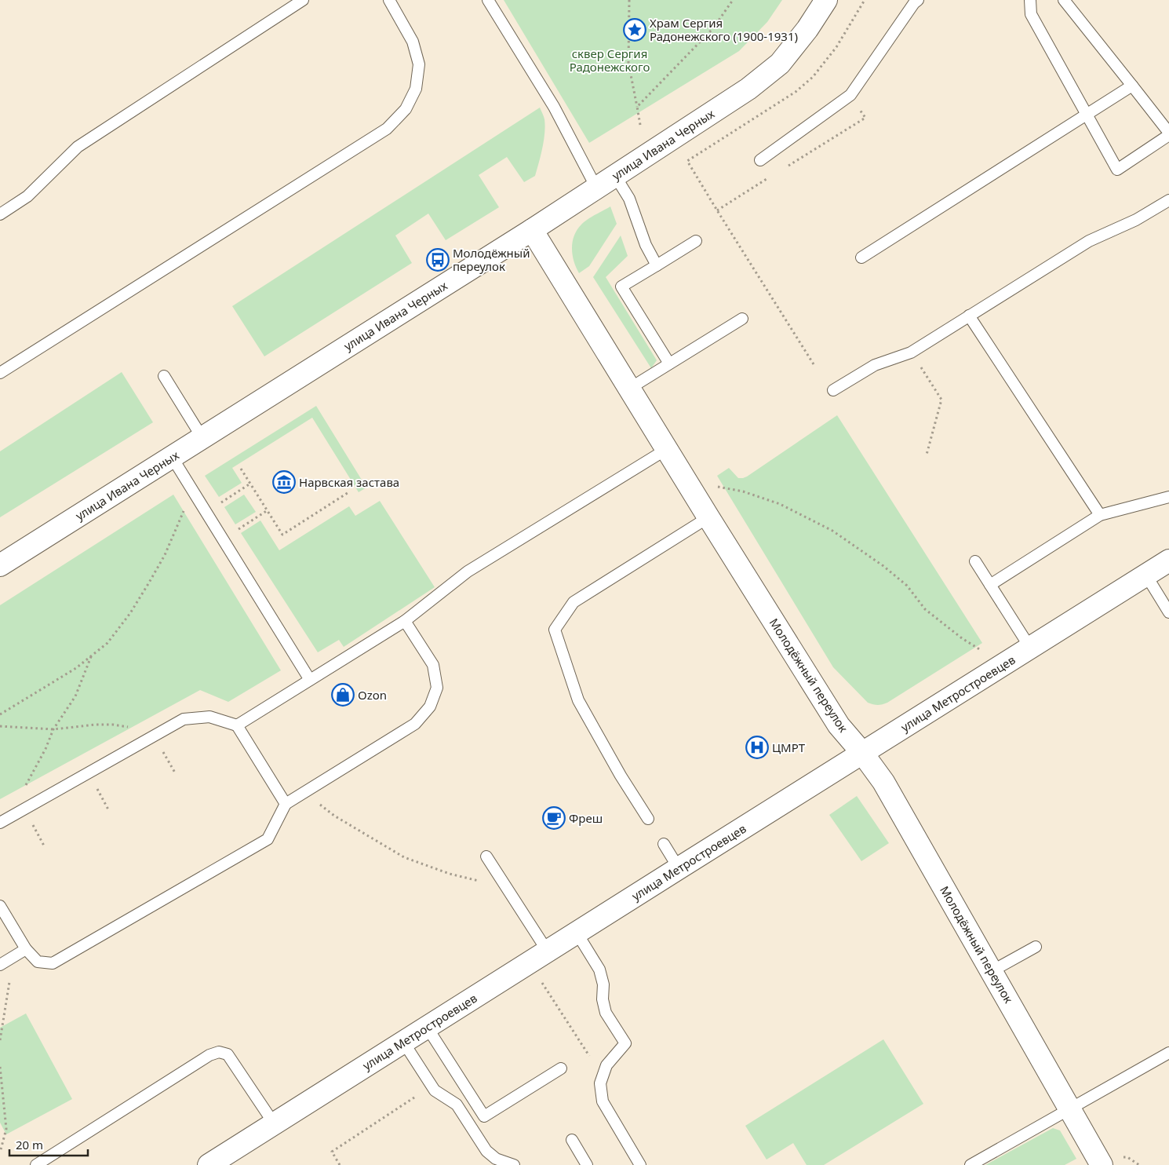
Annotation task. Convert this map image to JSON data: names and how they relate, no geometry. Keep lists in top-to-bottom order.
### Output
{
  "streets": {
    "street": ["улица Ивана Черных", "Молодёжный переулок", "улица Метростроевцев"]
  },
  "crossings": [
    ["улица Ивана Черных", "Молодёжный переулок"],
    ["Молодёжный переулок", "улица Метростроевцев"]
  ],
  "parks": ["сквер Сергия Радонежского"],
  "places": {
    "place": ["Храм Сергия Радонежского (1900-1931)"],
    "bus stop": ["Молодёжный переулок"],
    "museum": ["Нарвская застава"],
    "shop": ["Ozon"],
    "hospital": ["ЦМРТ"],
    "cafe": ["Фреш"]
  },
  "scale_bar": "20 m"
}
